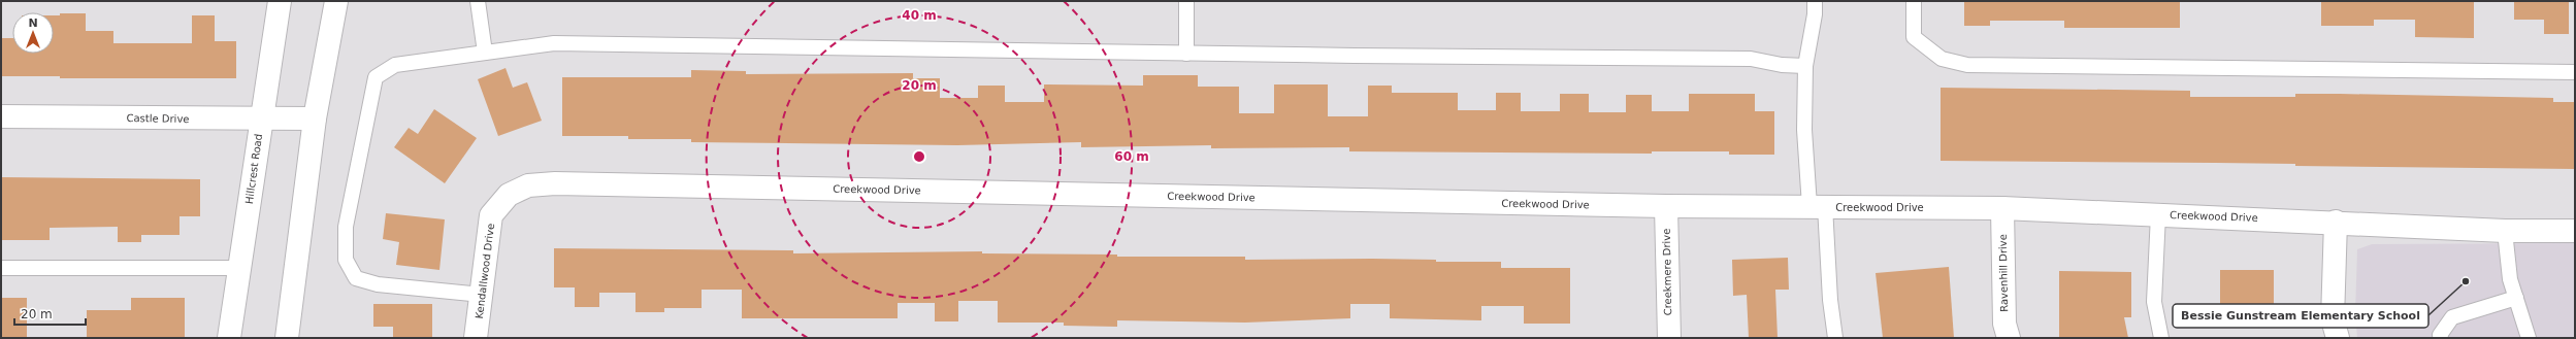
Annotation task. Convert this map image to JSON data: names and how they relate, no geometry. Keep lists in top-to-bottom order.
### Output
{
  "streets": {
    "street": [
      "Castle Drive",
      "Hillcrest Road",
      "Creekwood Drive",
      "Kendallwood Drive",
      "Creekmere Drive",
      "Ravenhill Drive"
    ]
  },
  "crossings": [
    ["Castle Drive", "Hillcrest Road"],
    ["Creekwood Drive", "Kendallwood Drive"],
    ["Creekwood Drive", "Creekmere Drive"],
    ["Creekwood Drive", "Ravenhill Drive"]
  ],
  "places": ["Bessie Gunstream Elementary School"],
  "scale_bar": "20 m",
  "north": "top",
  "rings": ["40 m", "20 m", "60 m"]
}
